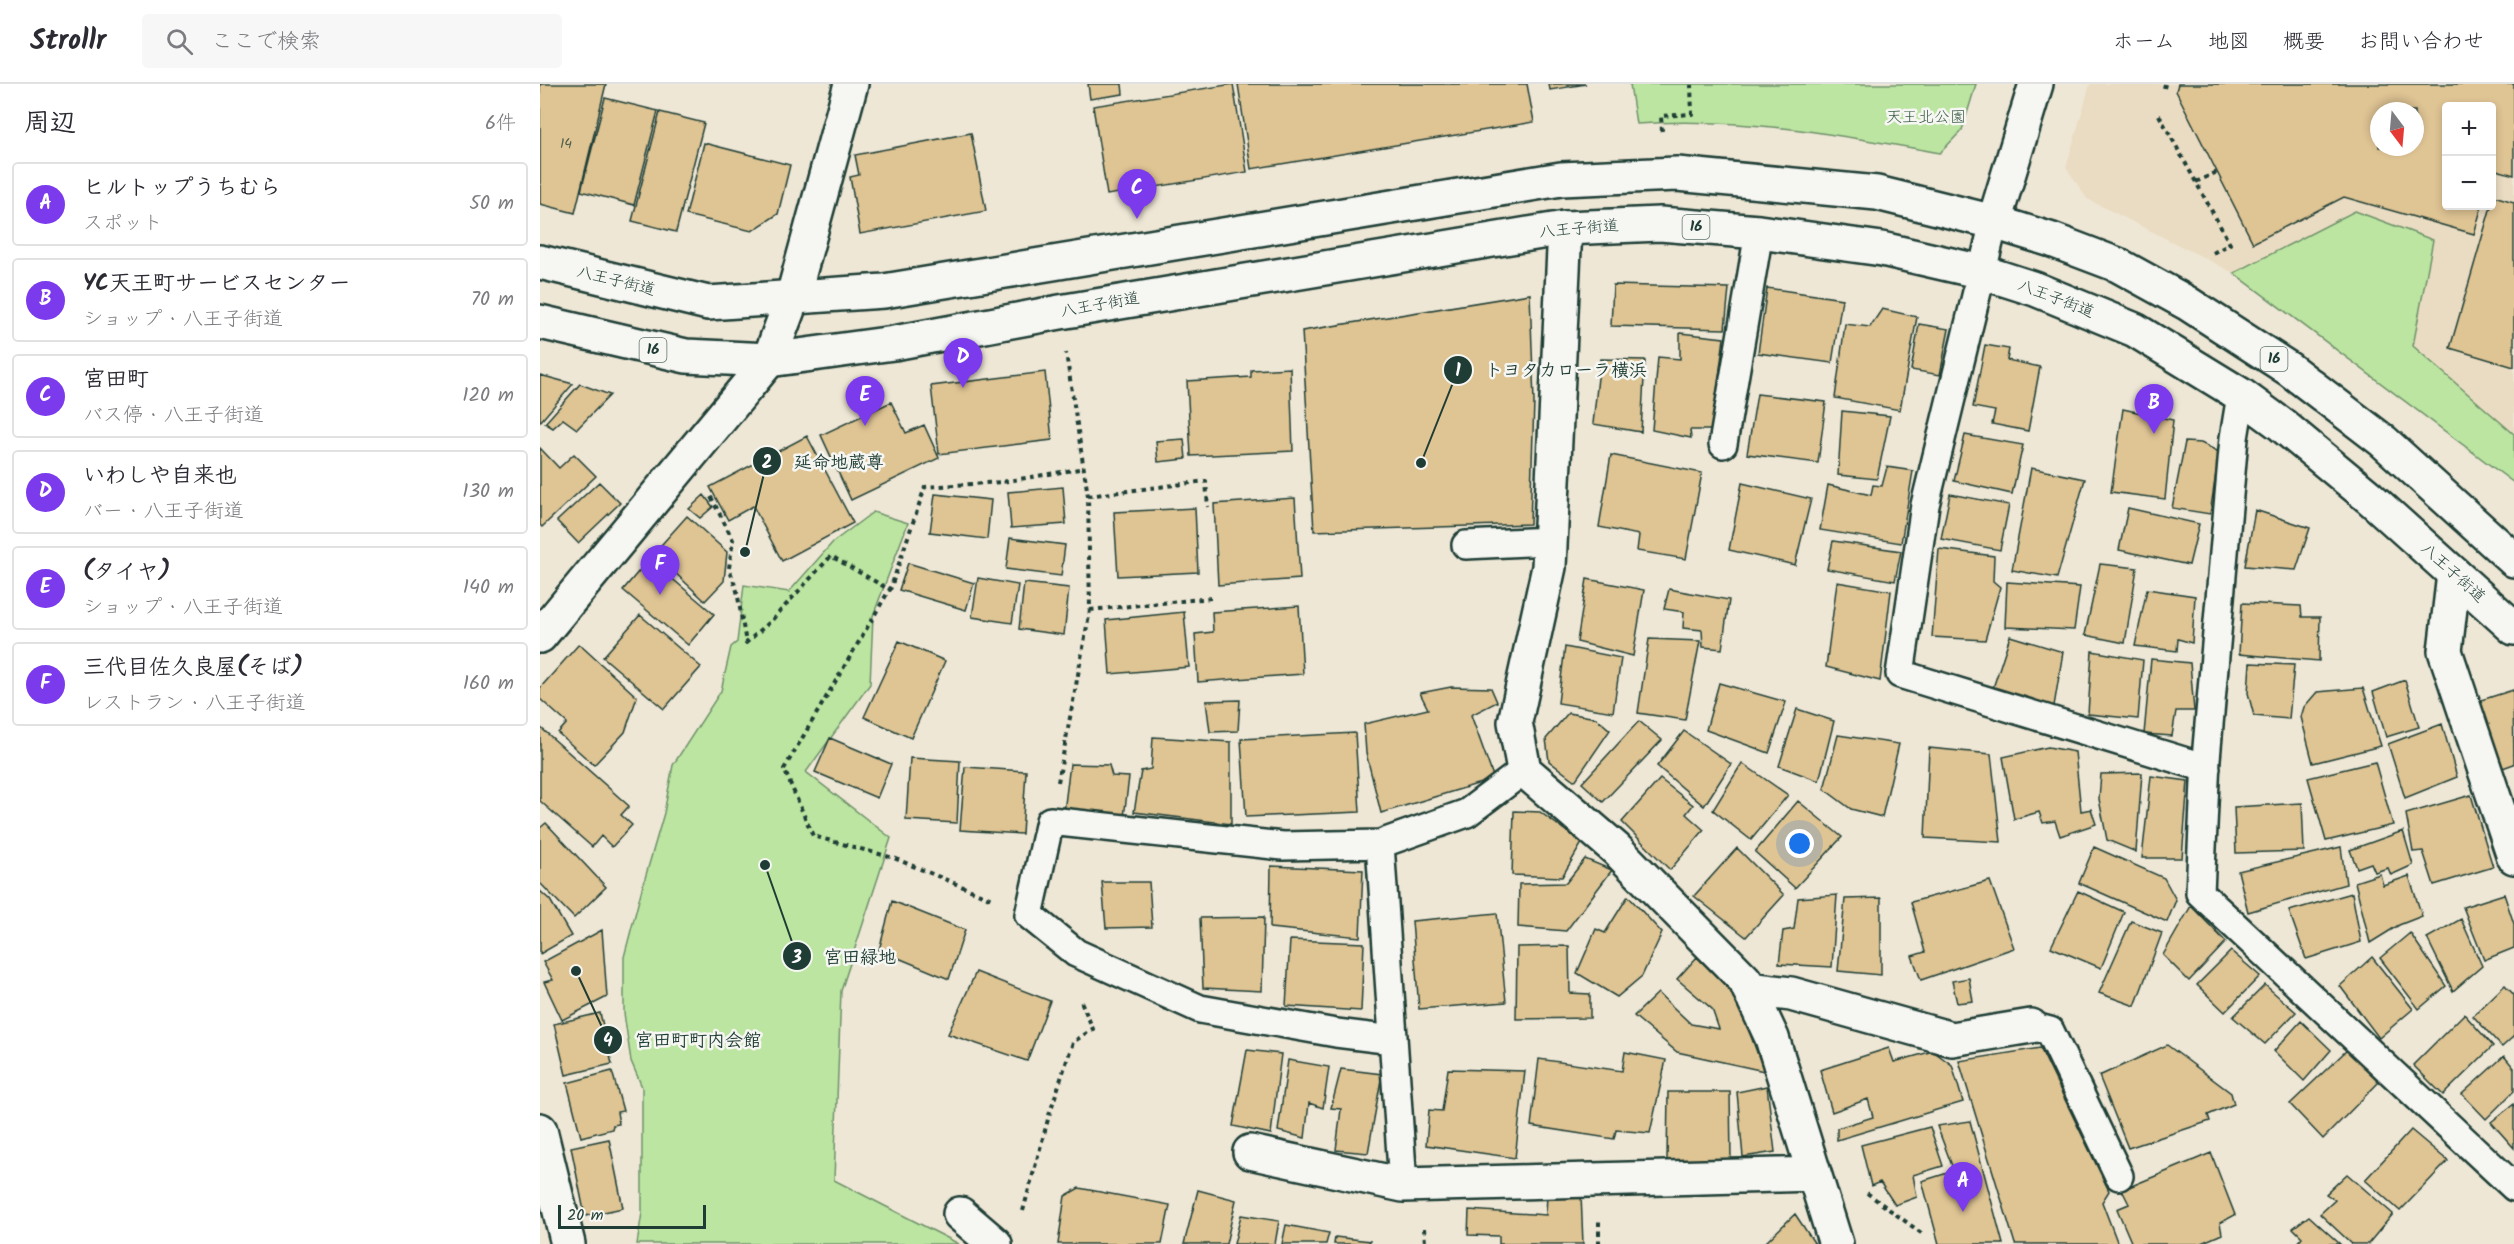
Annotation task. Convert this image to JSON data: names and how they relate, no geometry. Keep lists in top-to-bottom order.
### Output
{
  "streets": {
    "main road": ["16", "八王子街道"]
  },
  "parks": ["天王北公園"],
  "places": [
    "トヨタカローラ横浜",
    "延命地蔵尊",
    "宮田緑地",
    "宮田町町内会館"
  ],
  "house_numbers": ["14"],
  "scale_bar": "20 m",
  "north": "bottom",
  "page": {
    "header": "Strollr",
    "search": "ここで検索",
    "nav": [
      "ホーム",
      "地図",
      "概要",
      "お問い合わせ"
    ],
    "heading": ["周辺", "6件"],
    "map_buttons": ["+", "−"],
    "list": [
      {
        "mark": "A",
        "name": "ヒルトップうちむら",
        "note": "スポット",
        "value": "50 m"
      },
      {
        "mark": "B",
        "name": "YC天王町サービスセンター",
        "note": "ショップ · 八王子街道",
        "value": "70 m"
      },
      {
        "mark": "C",
        "name": "宮田町",
        "note": "バス停 · 八王子街道",
        "value": "120 m"
      },
      {
        "mark": "D",
        "name": "いわしや自来也",
        "note": "バー · 八王子街道",
        "value": "130 m"
      },
      {
        "mark": "E",
        "name": "(タイヤ)",
        "note": "ショップ · 八王子街道",
        "value": "140 m"
      },
      {
        "mark": "F",
        "name": "三代目佐久良屋(そば)",
        "note": "レストラン · 八王子街道",
        "value": "160 m"
      }
    ],
    "pins": [
      "C",
      "D",
      "E",
      "B",
      "F",
      "A"
    ],
    "scale": "20 m"
  }
}
